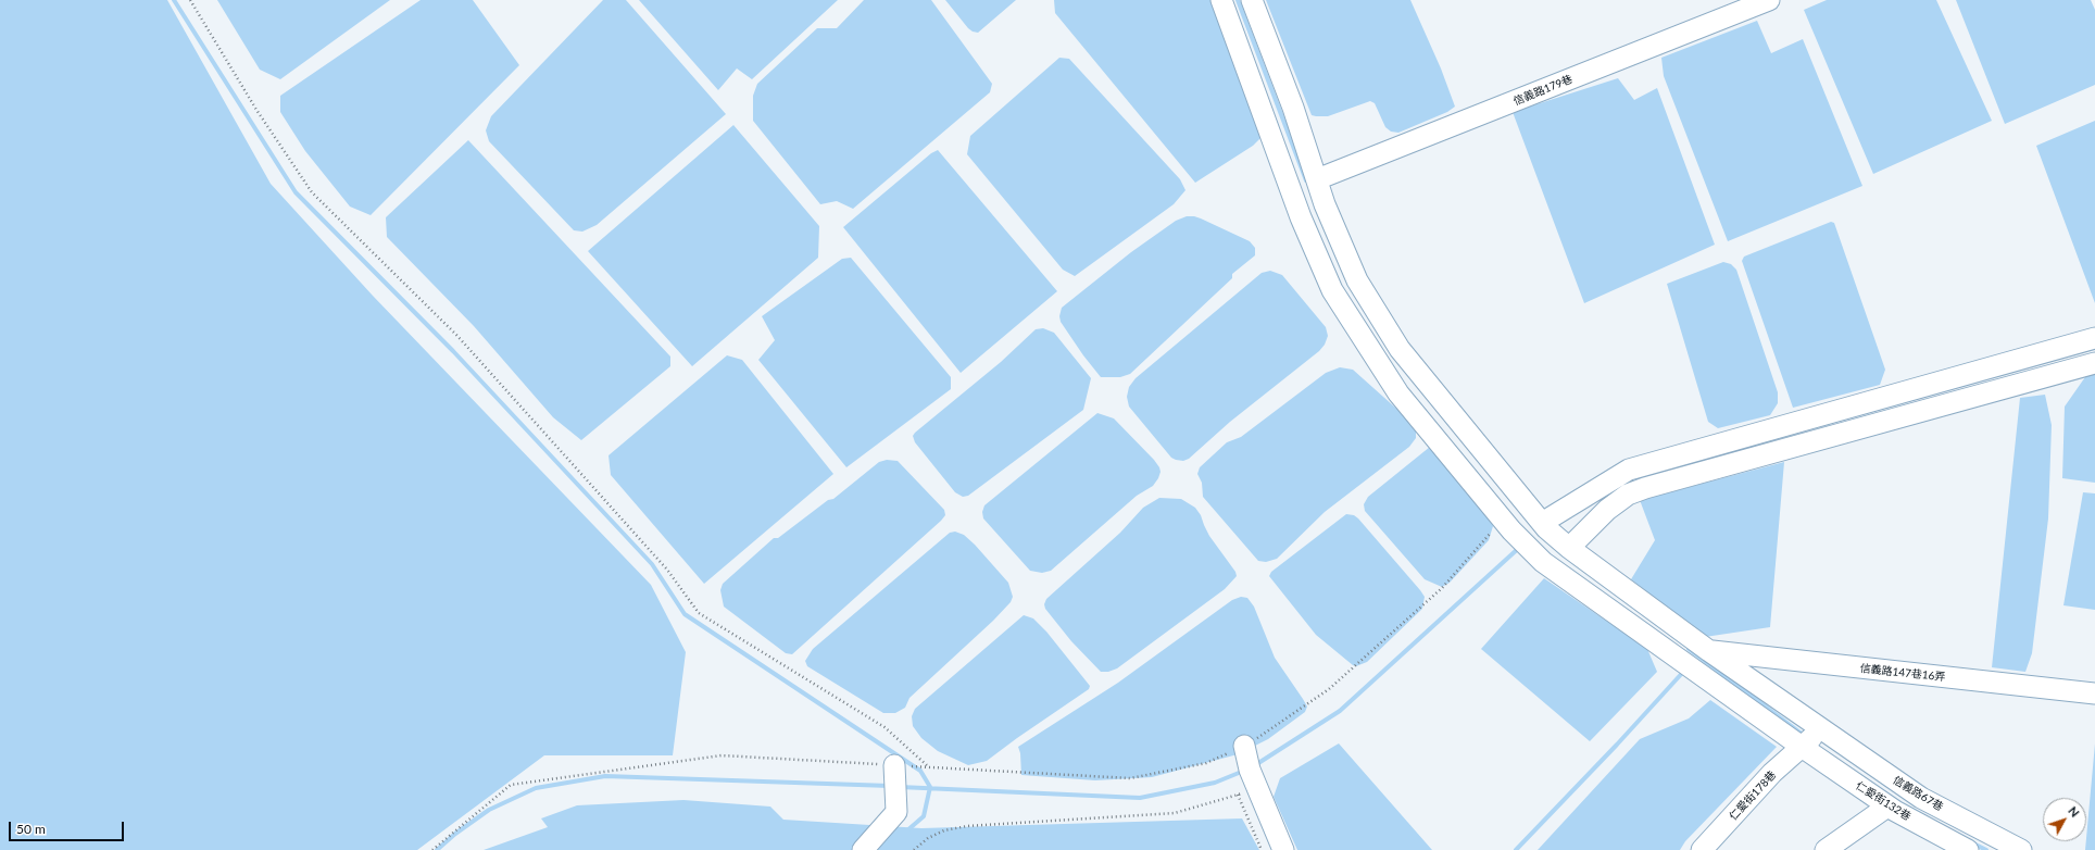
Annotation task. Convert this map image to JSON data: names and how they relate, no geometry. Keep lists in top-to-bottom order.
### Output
{
  "streets": {
    "street": [
      "信義路179巷",
      "信義路147巷16弄",
      "信義路67巷",
      "仁愛街178巷",
      "仁愛街132巷"
    ]
  },
  "crossings": [
    ["信義路67巷", "仁愛街178巷"],
    ["信義路67巷", "仁愛街132巷"],
    ["仁愛街178巷", "仁愛街132巷"]
  ],
  "scale_bar": "50 m",
  "north": "top right"
}
